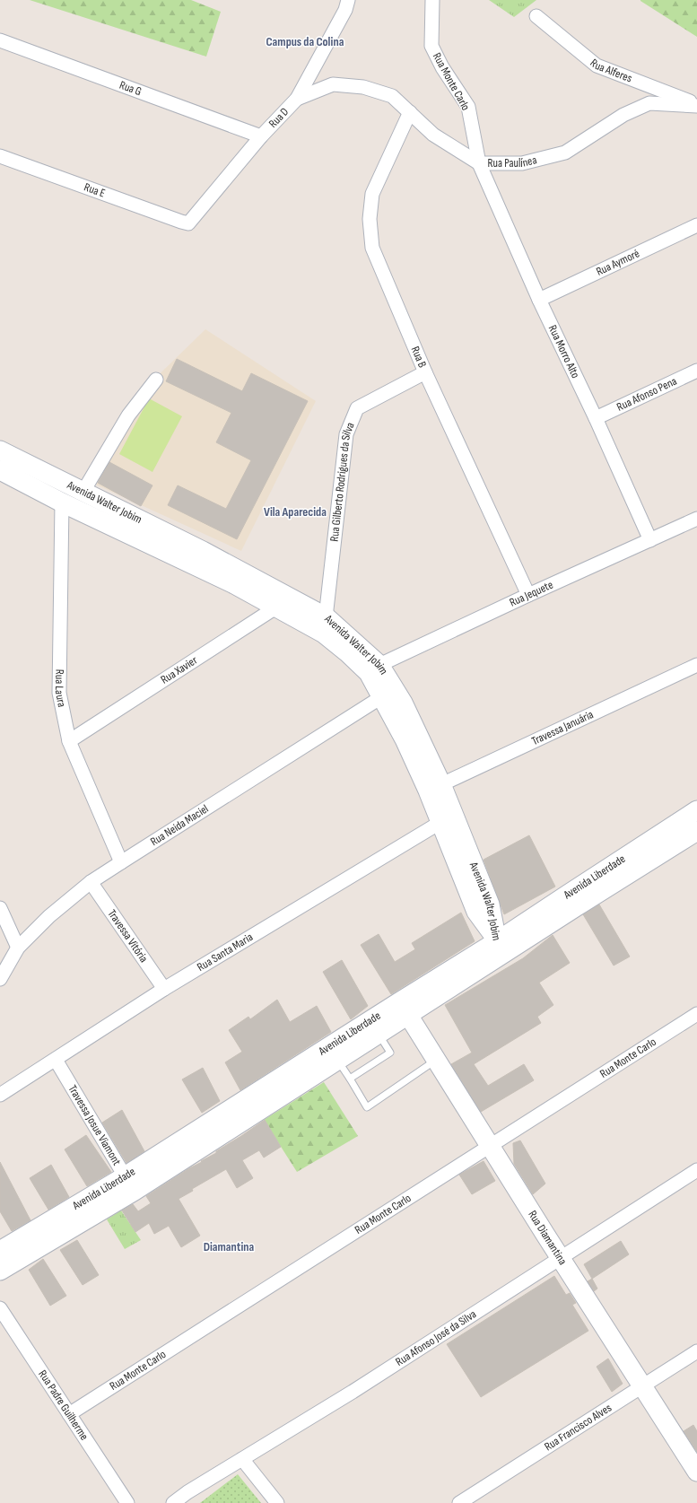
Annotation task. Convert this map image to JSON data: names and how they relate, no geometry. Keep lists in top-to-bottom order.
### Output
{
  "streets": {
    "main road": ["Avenida Walter Jobim", "Avenida Liberdade", "Rua Diamantina"],
    "street": [
      "Rua Alferes",
      "Rua Monte Carlo",
      "Rua G",
      "Rua D",
      "Rua Paulínea",
      "Rua E",
      "Rua Aymoré",
      "Rua Morro Alto",
      "Rua B",
      "Rua Afonso Pena",
      "Rua Gilberto Rodrigues da Silva",
      "Rua Jequete",
      "Rua Xavier",
      "Rua Laura",
      "Travessa Januária",
      "Rua Neida Maciel",
      "Travessa Vitória",
      "Rua Santa Maria",
      "Travessa Josue Viamont",
      "Rua Afonso José da Silva",
      "Rua Padre Guilherme",
      "Rua Francisco Alves"
    ]
  },
  "crossings": [
    ["Rua Alferes", "Rua Paulínea"],
    ["Rua Monte Carlo", "Rua Paulínea"],
    ["Rua Monte Carlo", "Rua Morro Alto"],
    ["Rua Monte Carlo", "Rua Diamantina"],
    ["Rua Monte Carlo", "Rua Padre Guilherme"],
    ["Rua G", "Rua D"],
    ["Rua D", "Rua Paulínea"],
    ["Rua D", "Rua E"],
    ["Rua Paulínea", "Rua Morro Alto"],
    ["Rua Paulínea", "Rua B"],
    ["Rua Aymoré", "Rua Morro Alto"],
    ["Rua Morro Alto", "Rua Afonso Pena"],
    ["Rua Morro Alto", "Rua Jequete"],
    ["Rua B", "Rua Gilberto Rodrigues da Silva"],
    ["Rua B", "Rua Jequete"],
    ["Rua Gilberto Rodrigues da Silva", "Avenida Walter Jobim"],
    ["Avenida Walter Jobim", "Rua Jequete"],
    ["Avenida Walter Jobim", "Rua Xavier"],
    ["Avenida Walter Jobim", "Rua Laura"],
    ["Avenida Walter Jobim", "Travessa Januária"],
    ["Avenida Walter Jobim", "Rua Neida Maciel"],
    ["Avenida Walter Jobim", "Avenida Liberdade"],
    ["Avenida Walter Jobim", "Rua Santa Maria"],
    ["Rua Xavier", "Rua Laura"],
    ["Rua Laura", "Rua Neida Maciel"],
    ["Rua Neida Maciel", "Travessa Vitória"],
    ["Avenida Liberdade", "Travessa Josue Viamont"],
    ["Avenida Liberdade", "Rua Diamantina"],
    ["Travessa Vitória", "Rua Santa Maria"],
    ["Rua Santa Maria", "Travessa Josue Viamont"],
    ["Rua Diamantina", "Rua Afonso José da Silva"],
    ["Rua Diamantina", "Rua Francisco Alves"]
  ],
  "districts": ["Campus da Colina", "Vila Aparecida", "Diamantina"]
}
